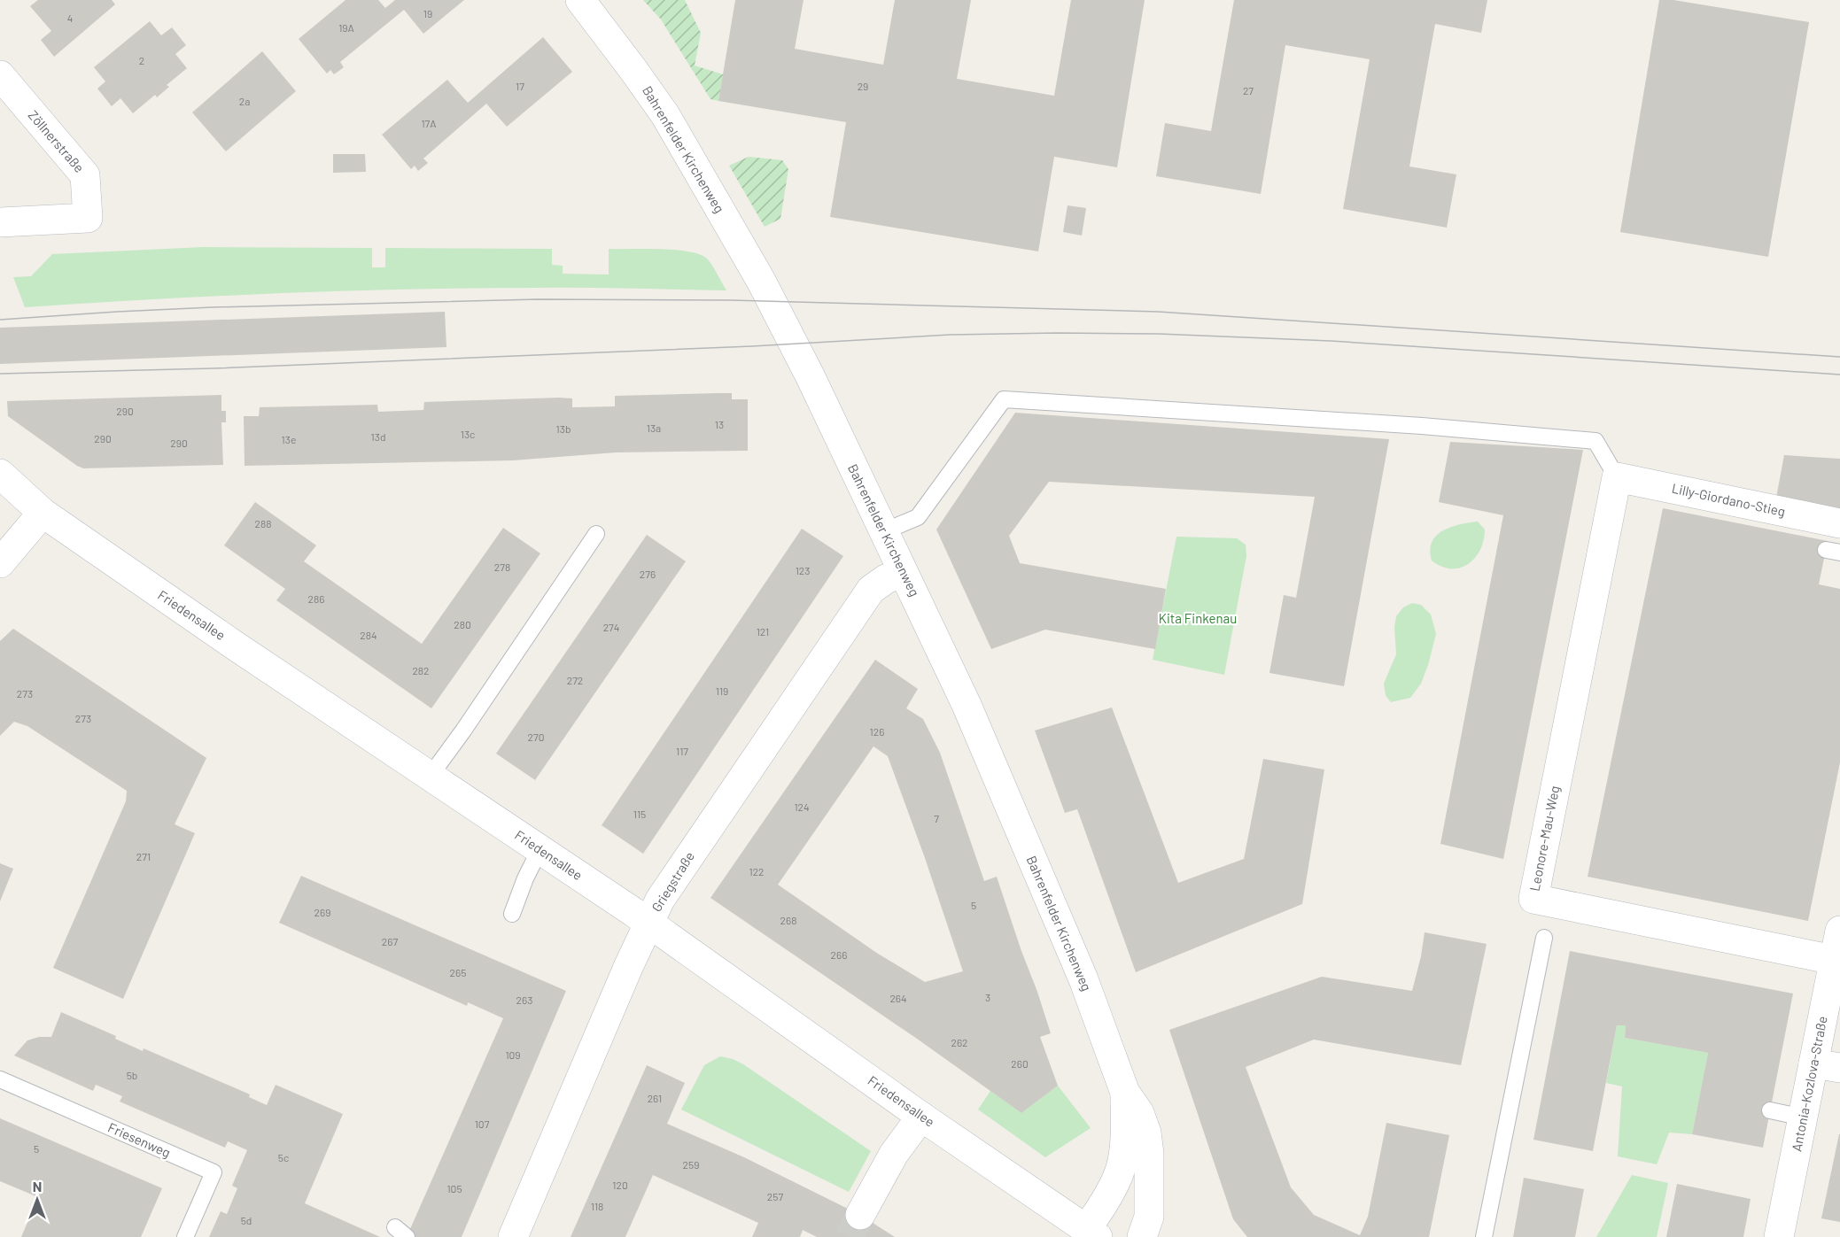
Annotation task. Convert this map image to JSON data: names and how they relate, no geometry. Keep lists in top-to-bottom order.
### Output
{
  "streets": {
    "street": [
      "Zöllnerstraße",
      "Bahrenfelder Kirchenweg",
      "Lilly-Giordano-Stieg",
      "Friedensallee",
      "Leonore-Mau-Weg",
      "Griegstraße",
      "Antonia-Kozlova-Straße"
    ],
    "lane": ["Friesenweg"]
  },
  "crossings": [
    ["Bahrenfelder Kirchenweg", "Friedensallee"],
    ["Bahrenfelder Kirchenweg", "Griegstraße"],
    ["Lilly-Giordano-Stieg", "Leonore-Mau-Weg"],
    ["Friedensallee", "Griegstraße"],
    ["Leonore-Mau-Weg", "Antonia-Kozlova-Straße"]
  ],
  "parks": ["Kita Finkenau"],
  "house_numbers": [
    "19",
    "4",
    "19A",
    "2",
    "17",
    "29",
    "27",
    "2a",
    "17A",
    "290",
    "13",
    "13a",
    "13b",
    "13c",
    "13d",
    "290",
    "13e",
    "290",
    "288",
    "278",
    "123",
    "276",
    "286",
    "280",
    "274",
    "121",
    "284",
    "282",
    "272",
    "119",
    "273",
    "273",
    "126",
    "270",
    "117",
    "124",
    "115",
    "7",
    "271",
    "122",
    "5",
    "269",
    "268",
    "267",
    "266",
    "265",
    "3",
    "264",
    "263",
    "262",
    "109",
    "260",
    "5b",
    "261",
    "107",
    "5",
    "5c",
    "259",
    "120",
    "105",
    "257",
    "118",
    "5d"
  ],
  "north": "top"
}
